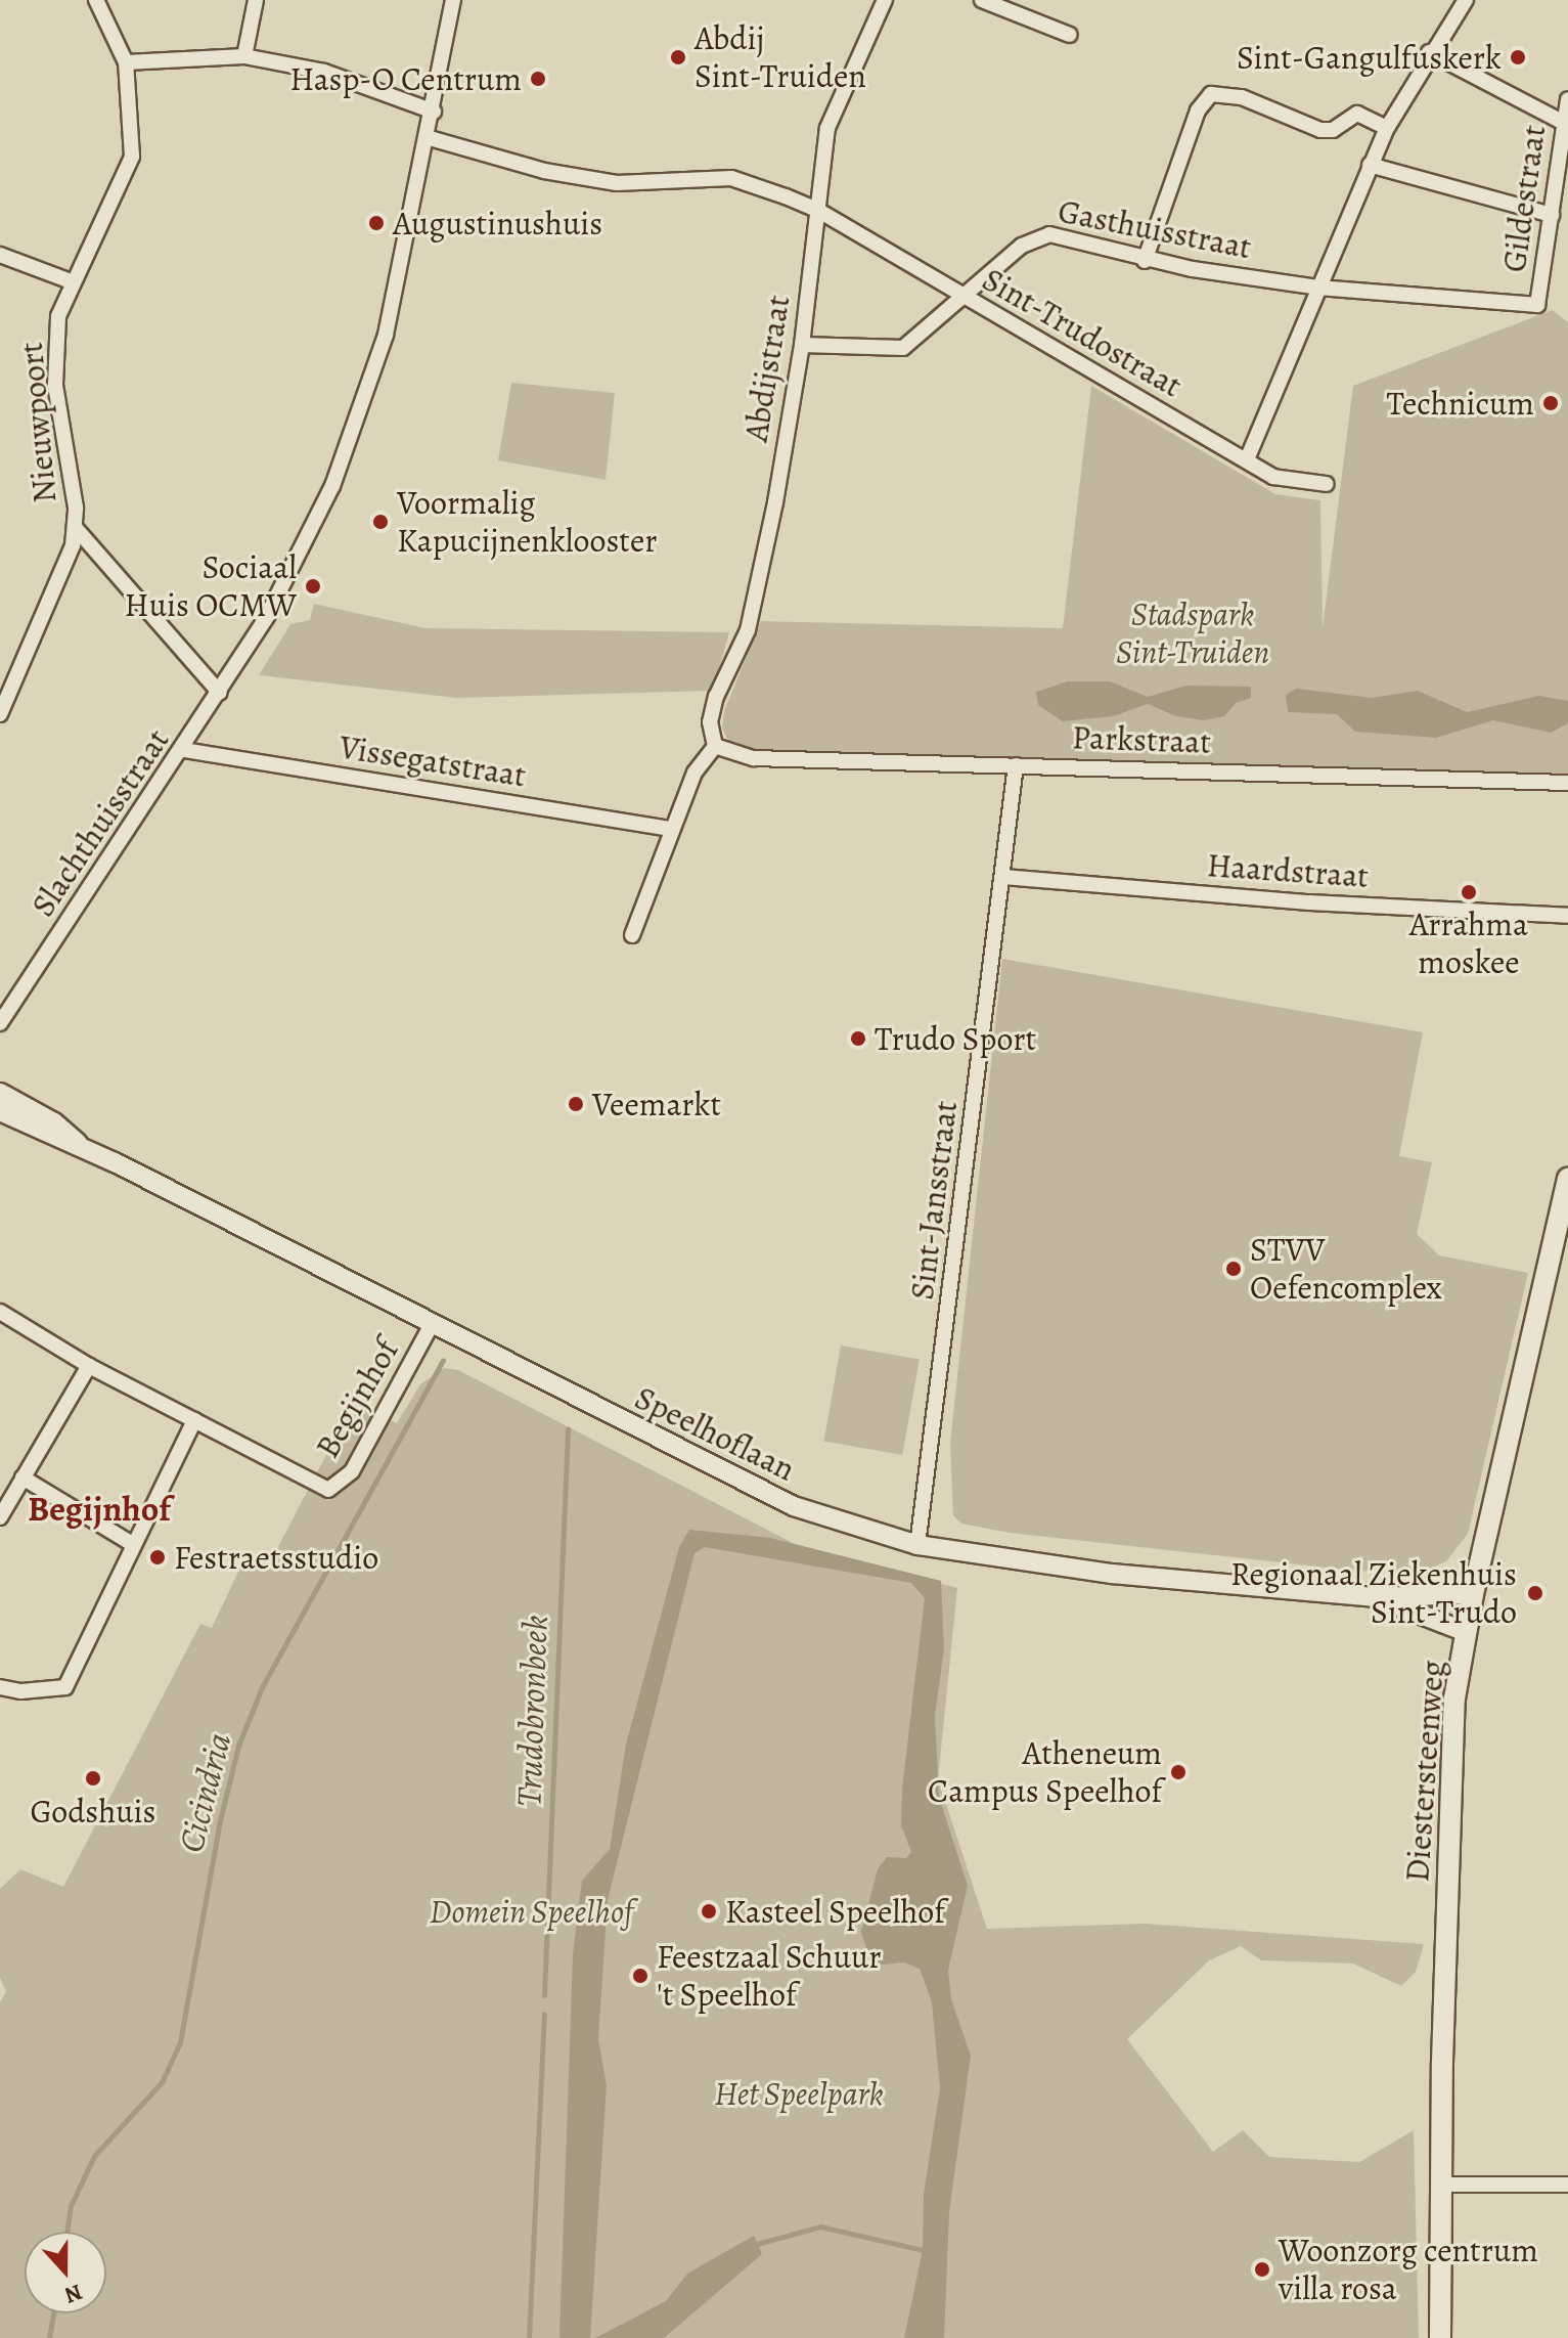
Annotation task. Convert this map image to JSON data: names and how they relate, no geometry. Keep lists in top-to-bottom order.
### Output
{
  "streets": {
    "main road": ["Diestersteenweg"],
    "street": [
      "Gildestraat",
      "Gasthuisstraat",
      "Sint-Trudostraat",
      "Abdijstraat",
      "Nieuwpoort",
      "Parkstraat",
      "Vissegatstraat",
      "Slachthuisstraat",
      "Haardstraat",
      "Sint-Jansstraat",
      "Begijnhof",
      "Speelhoflaan"
    ]
  },
  "crossings": [
    ["Gildestraat", "Gasthuisstraat"],
    ["Gasthuisstraat", "Sint-Trudostraat"],
    ["Gasthuisstraat", "Abdijstraat"],
    ["Sint-Trudostraat", "Abdijstraat"],
    ["Sint-Trudostraat", "Slachthuisstraat"],
    ["Abdijstraat", "Parkstraat"],
    ["Nieuwpoort", "Slachthuisstraat"],
    ["Parkstraat", "Sint-Jansstraat"],
    ["Vissegatstraat", "Slachthuisstraat"],
    ["Haardstraat", "Sint-Jansstraat"],
    ["Sint-Jansstraat", "Speelhoflaan"],
    ["Begijnhof", "Speelhoflaan"],
    ["Speelhoflaan", "Diestersteenweg"]
  ],
  "districts": ["Begijnhof"],
  "water": ["Trudobronbeek", "Cicindria"],
  "parks": ["Stadspark Sint-Truiden", "Domein Speelhof", "Het Speelpark"],
  "places": [
    "Abdij Sint-Truiden",
    "Sint-Gangulfuskerk",
    "Hasp-O Centrum",
    "Augustinushuis",
    "Technicum",
    "Voormalig Kapucijnenklooster",
    "Sociaal Huis OCMW",
    "Arrahma moskee",
    "Trudo Sport",
    "Veemarkt",
    "STVV Oefencomplex",
    "Festraetsstudio",
    "Regionaal Ziekenhuis Sint-Trudo",
    "Atheneum Campus Speelhof",
    "Godshuis",
    "Kasteel Speelhof",
    "Feestzaal Schuur 't Speelhof",
    "Woonzorg centrum villa rosa"
  ],
  "north": "bottom"
}
